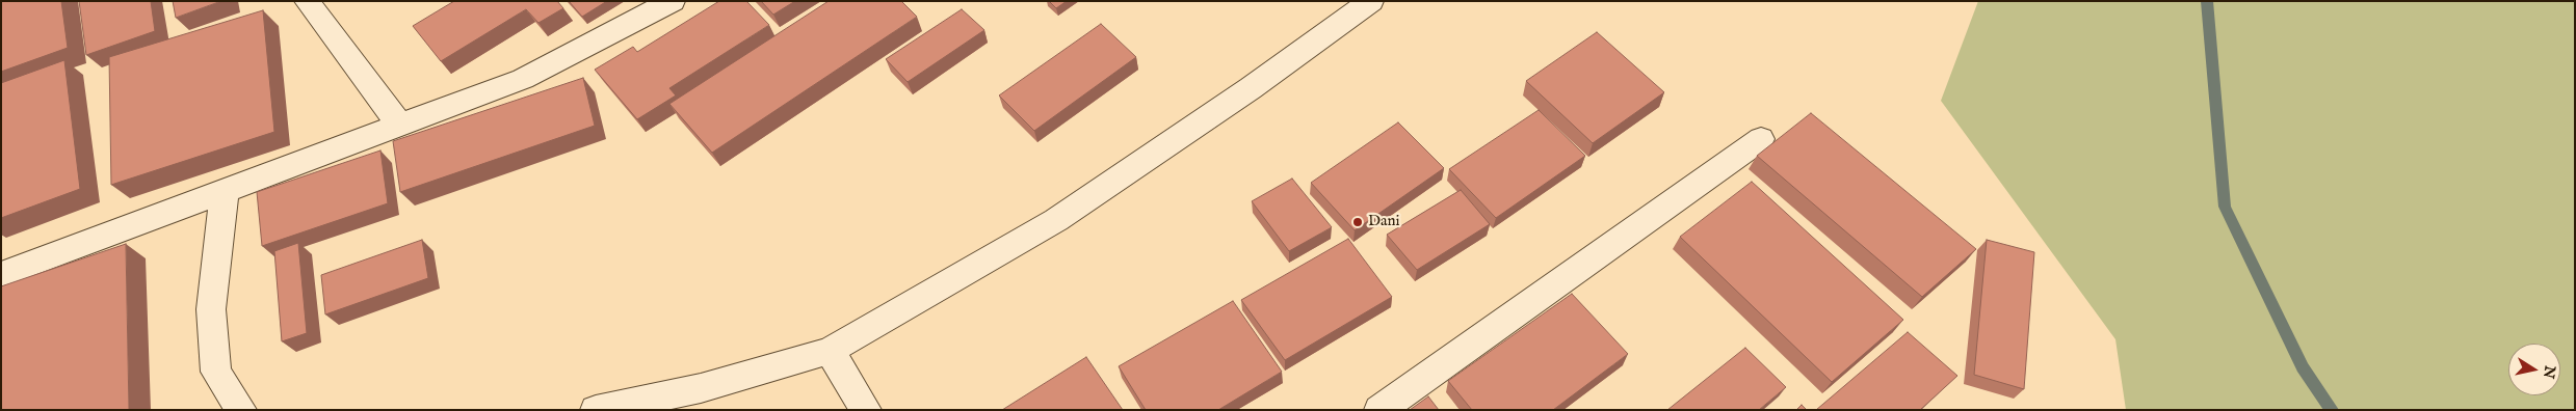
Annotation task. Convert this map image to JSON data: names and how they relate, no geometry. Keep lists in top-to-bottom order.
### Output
{
  "places": ["Dani"],
  "north": "right"
}
